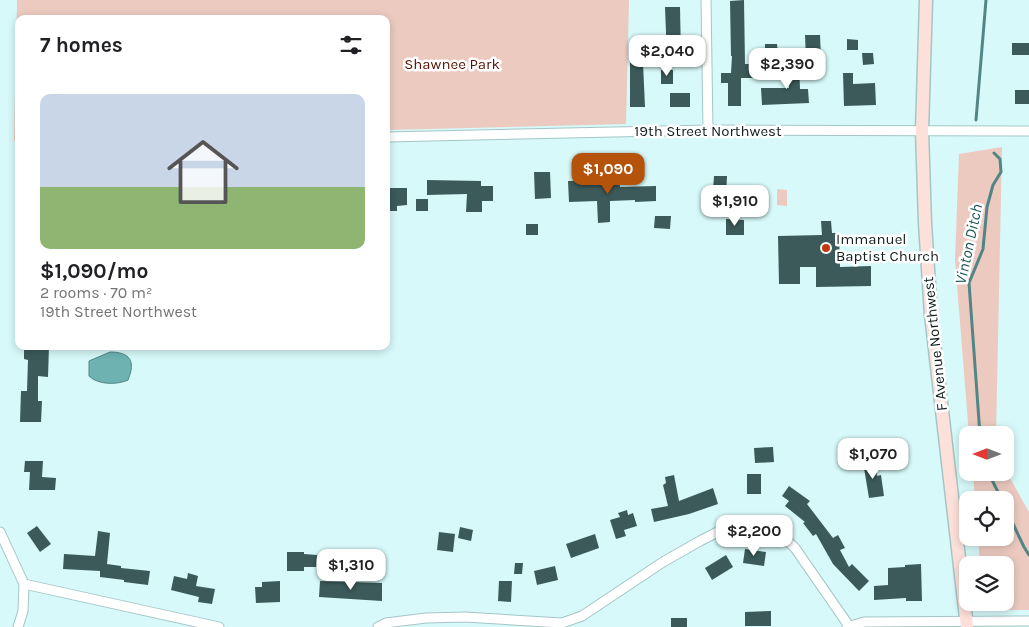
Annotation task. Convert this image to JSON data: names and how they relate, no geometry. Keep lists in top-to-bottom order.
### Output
{
  "streets": {
    "main road": ["F Avenue Northwest"],
    "street": ["19th Street Northwest"]
  },
  "crossings": [
    ["19th Street Northwest", "F Avenue Northwest"]
  ],
  "water": ["Vinton Ditch"],
  "parks": ["Shawnee Park"],
  "places": ["Immanuel Baptist Church"],
  "north": "left",
  "page": {
    "heading": "7 homes",
    "price": [
      "$2,040",
      "$2,390",
      "$1,090",
      "$1,910",
      "$1,070",
      "$2,200",
      "$1,310"
    ],
    "list": [
      {
        "name": "$1,090/mo",
        "note": "2 rooms · 70 m² · 19th Street Northwest"
      }
    ]
  }
}
